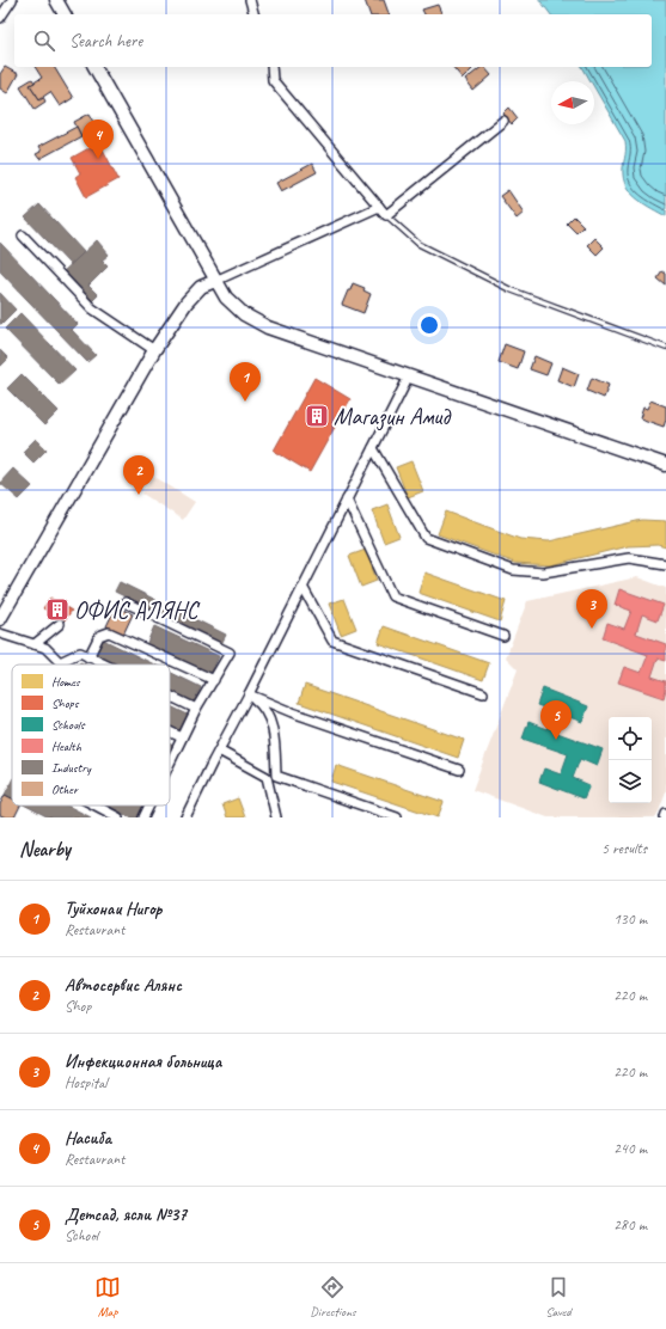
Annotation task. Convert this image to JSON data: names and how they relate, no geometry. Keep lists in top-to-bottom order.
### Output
{
  "places": {
    "building": ["Магазин Амид", "ОФИС АЛЯНС"]
  },
  "legend": [
    "Homes",
    "Shops",
    "Schools",
    "Health",
    "Industry",
    "Other"
  ],
  "north": "left",
  "page": {
    "search": "Search here",
    "pins": [
      "4",
      "1",
      "2",
      "3",
      "5"
    ],
    "heading": ["Nearby", "5 results"],
    "list": [
      {
        "mark": "1",
        "name": "Туйхонаи Нигор",
        "note": "Restaurant",
        "value": "130 m"
      },
      {
        "mark": "2",
        "name": "Автосервис Алянс",
        "note": "Shop",
        "value": "220 m"
      },
      {
        "mark": "3",
        "name": "Инфекционная больница",
        "note": "Hospital",
        "value": "220 m"
      },
      {
        "mark": "4",
        "name": "Насиба",
        "note": "Restaurant",
        "value": "240 m"
      },
      {
        "mark": "5",
        "name": "Детсад, ясли №37",
        "note": "School",
        "value": "280 m"
      }
    ],
    "nav": ["Map", "Directions", "Saved"]
  }
}
